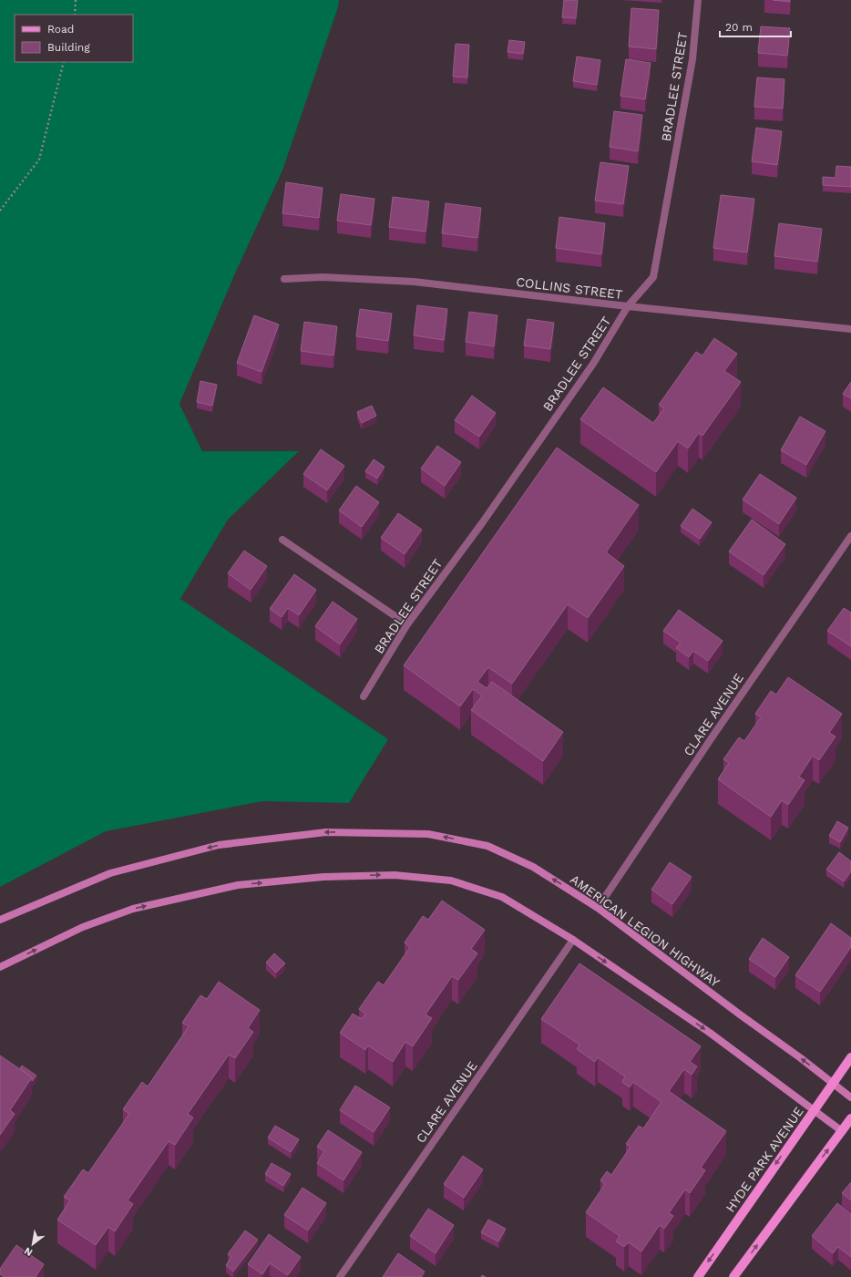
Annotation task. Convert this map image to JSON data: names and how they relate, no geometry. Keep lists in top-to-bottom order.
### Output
{
  "streets": {
    "main road": ["AMERICAN LEGION HIGHWAY", "HYDE PARK AVENUE"],
    "street": ["BRADLEE STREET", "COLLINS STREET", "CLARE AVENUE"]
  },
  "crossings": [
    ["BRADLEE STREET", "COLLINS STREET"],
    ["CLARE AVENUE", "AMERICAN LEGION HIGHWAY"],
    ["AMERICAN LEGION HIGHWAY", "HYDE PARK AVENUE"]
  ],
  "legend": ["Road", "Building"],
  "scale_bar": "20 m",
  "north": "bottom left"
}
